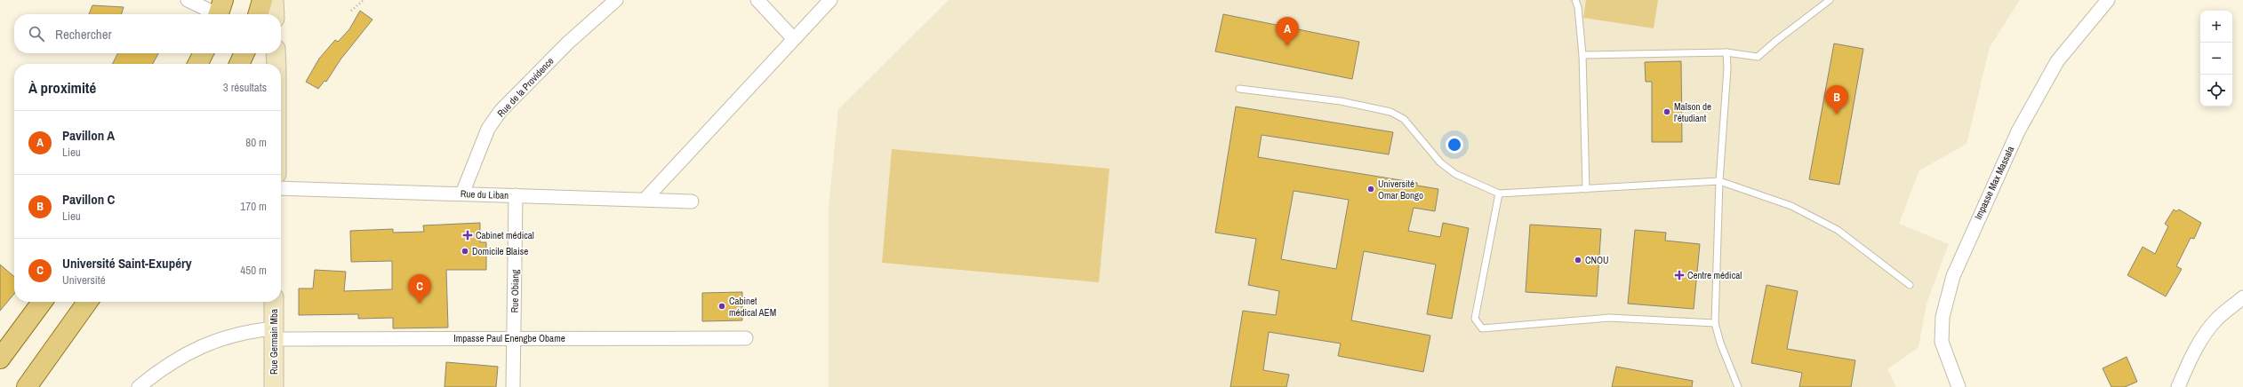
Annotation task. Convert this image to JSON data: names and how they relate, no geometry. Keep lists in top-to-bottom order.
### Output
{
  "streets": {
    "street": [
      "Rue de la Providence",
      "Impasse Max Massala",
      "Rue du Liban",
      "Rue Obiang",
      "Impasse Paul Enengbe Obame",
      "Rue Germain Mba"
    ]
  },
  "crossings": [
    ["Rue de la Providence", "Rue du Liban"],
    ["Rue du Liban", "Rue Obiang"],
    ["Rue Obiang", "Impasse Paul Enengbe Obame"],
    ["Impasse Paul Enengbe Obame", "Rue Germain Mba"]
  ],
  "places": {
    "other": [
      "Maîson de l'étudiant",
      "Université Omar Bongo",
      "Domicile Blaise",
      "CNOU",
      "Cabinet médical AEM"
    ],
    "health": ["Cabinet médical", "Centre médical"]
  },
  "page": {
    "map_buttons": ["+", "−"],
    "search": "Rechercher",
    "pins": ["A", "B", "C"],
    "heading": ["À proximité", "3 résultats"],
    "list": [
      {
        "mark": "A",
        "name": "Pavillon A",
        "note": "Lieu",
        "value": "80 m"
      },
      {
        "mark": "B",
        "name": "Pavillon C",
        "note": "Lieu",
        "value": "170 m"
      },
      {
        "mark": "C",
        "name": "Université Saint-Exupéry",
        "note": "Université",
        "value": "450 m"
      }
    ]
  }
}
